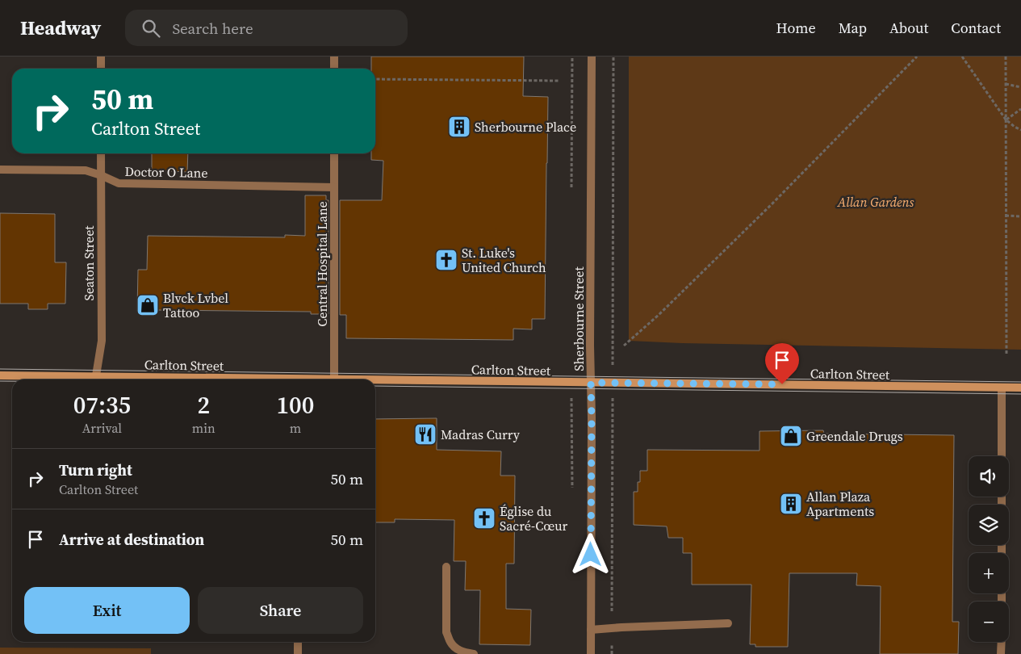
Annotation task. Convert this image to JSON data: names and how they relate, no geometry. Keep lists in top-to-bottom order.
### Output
{
  "streets": {
    "main road": ["Carlton Street"],
    "street": [
      "Doctor O Lane",
      "Seaton Street",
      "Central Hospital Lane",
      "Sherbourne Street"
    ]
  },
  "crossings": [
    ["Doctor O Lane", "Seaton Street"],
    ["Doctor O Lane", "Central Hospital Lane"],
    ["Seaton Street", "Carlton Street"],
    ["Sherbourne Street", "Carlton Street"]
  ],
  "parks": ["Allan Gardens"],
  "places": {
    "building": ["Sherbourne Place", "Allan Plaza Apartments"],
    "church": ["St. Luke's United Church", "Église du Sacré-Cœur"],
    "shop": ["Blvck Lvbel Tattoo", "Greendale Drugs"],
    "restaurant": ["Madras Curry"]
  },
  "page": {
    "header": "Headway",
    "search": "Search here",
    "nav": [
      "Home",
      "Map",
      "About",
      "Contact"
    ],
    "turn": ["50 m", "Carlton Street"],
    "eta": [
      "07:35",
      "Arrival",
      "2",
      "min",
      "100",
      "m"
    ],
    "list": [
      {
        "name": "Turn right",
        "note": "Carlton Street",
        "value": "50 m"
      },
      {
        "name": "Arrive at destination",
        "value": "50 m"
      }
    ],
    "map_buttons": ["+", "−"],
    "buttons": ["Exit", "Share"]
  }
}
